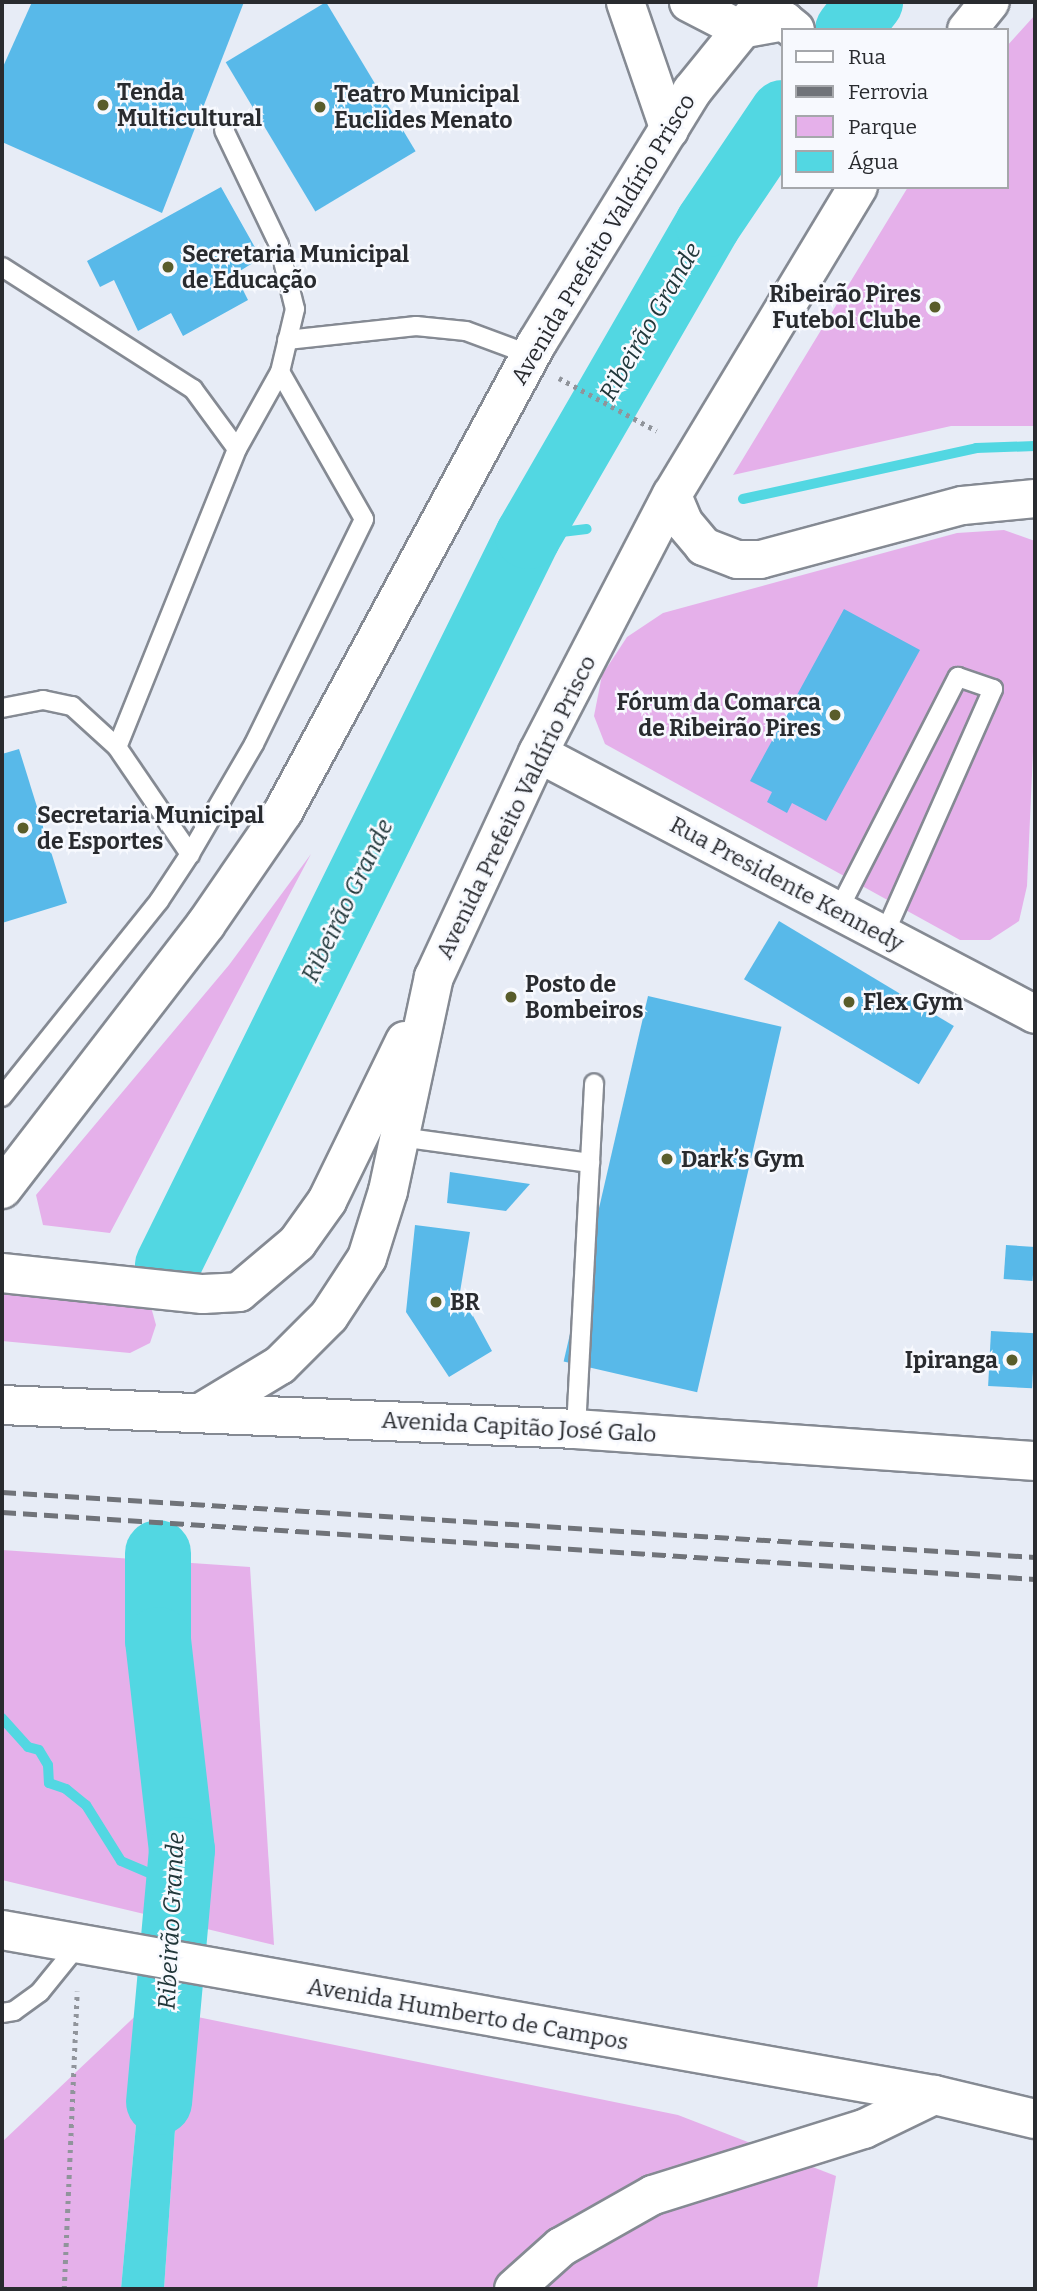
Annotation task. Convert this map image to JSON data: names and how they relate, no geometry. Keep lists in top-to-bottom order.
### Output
{
  "streets": {
    "main road": ["Avenida Prefeito Valdírio Prisco", "Avenida Capitão José Galo", "Avenida Humberto de Campos"],
    "street": ["Rua Presidente Kennedy"]
  },
  "crossings": [
    ["Avenida Prefeito Valdírio Prisco", "Rua Presidente Kennedy"],
    ["Avenida Prefeito Valdírio Prisco", "Avenida Capitão José Galo"]
  ],
  "water": ["Ribeirão Grande"],
  "places": [
    "Tenda Multicultural",
    "Teatro Municipal Euclides Menato",
    "Secretaria Municipal de Educação",
    "Ribeirão Pires Futebol Clube",
    "Fórum da Comarca de Ribeirão Pires",
    "Secretaria Municipal de Esportes",
    "Posto de Bombeiros",
    "Flex Gym",
    "Dark’s Gym",
    "BR",
    "Ipiranga"
  ],
  "legend": [
    "Rua",
    "Ferrovia",
    "Parque",
    "Água"
  ]
}
